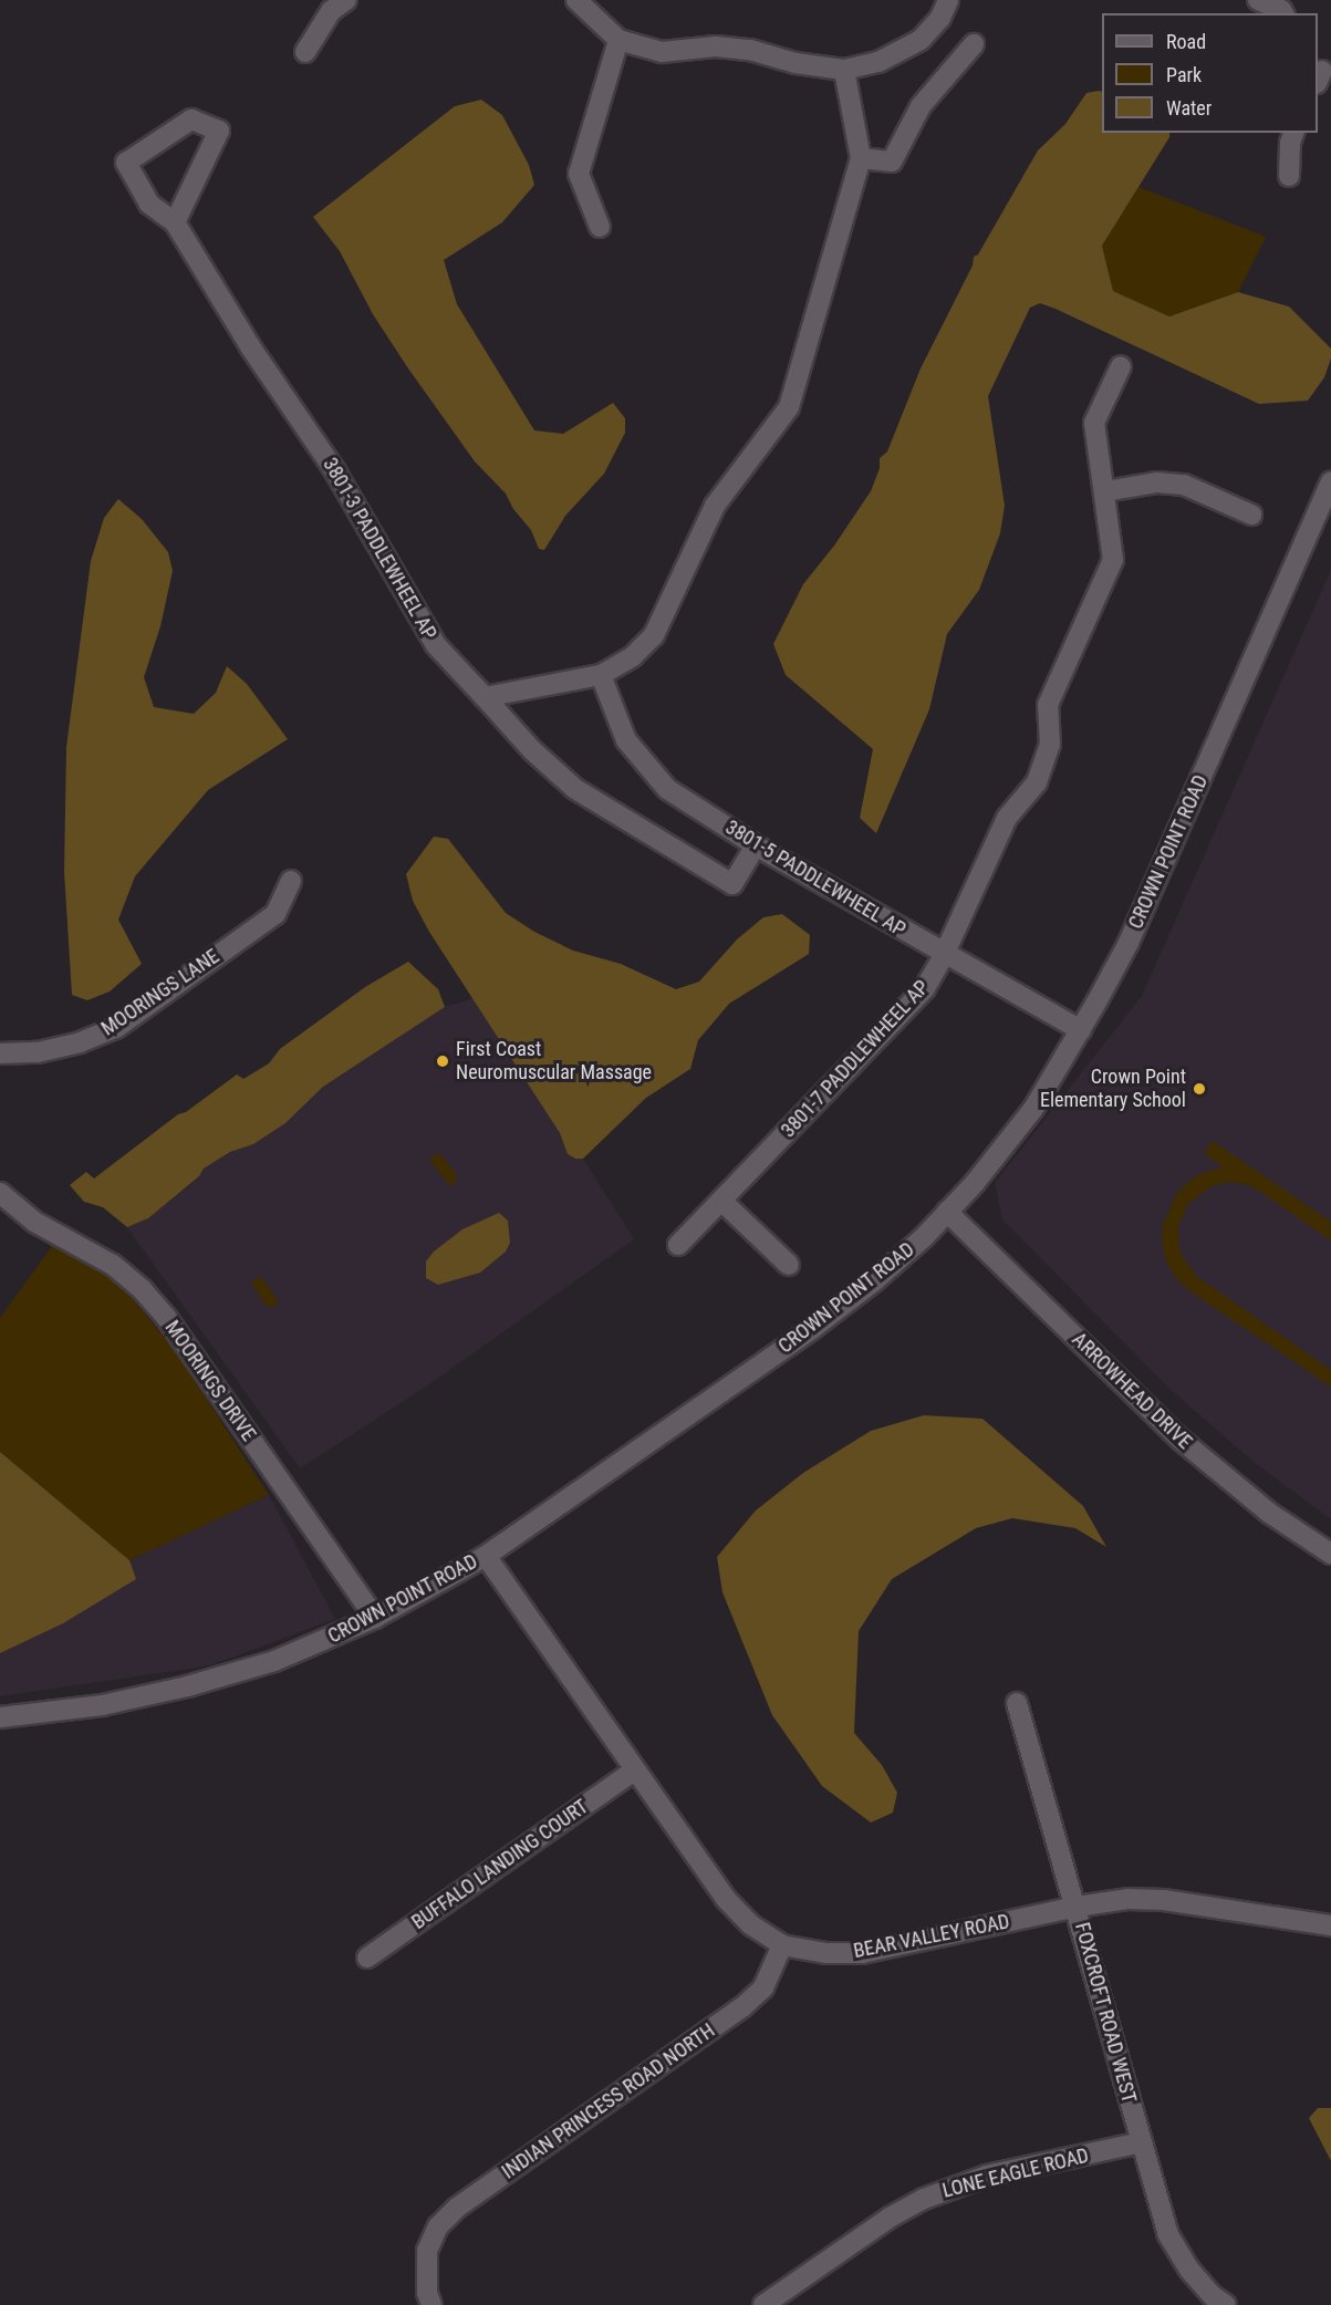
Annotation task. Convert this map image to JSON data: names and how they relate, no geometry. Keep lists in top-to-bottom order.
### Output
{
  "streets": {
    "street": [
      "3801-3 PADDLEWHEEL AP",
      "CROWN POINT ROAD",
      "3801-5 PADDLEWHEEL AP",
      "MOORINGS LANE",
      "3801-7 PADDLEWHEEL AP",
      "MOORINGS DRIVE",
      "ARROWHEAD DRIVE",
      "BUFFALO LANDING COURT",
      "BEAR VALLEY ROAD",
      "FOXCROFT ROAD WEST",
      "INDIAN PRINCESS ROAD NORTH",
      "LONE EAGLE ROAD"
    ]
  },
  "crossings": [
    ["3801-3 PADDLEWHEEL AP", "3801-5 PADDLEWHEEL AP"],
    ["CROWN POINT ROAD", "3801-5 PADDLEWHEEL AP"],
    ["CROWN POINT ROAD", "MOORINGS DRIVE"],
    ["CROWN POINT ROAD", "ARROWHEAD DRIVE"],
    ["CROWN POINT ROAD", "BEAR VALLEY ROAD"],
    ["3801-5 PADDLEWHEEL AP", "3801-7 PADDLEWHEEL AP"],
    ["BUFFALO LANDING COURT", "BEAR VALLEY ROAD"],
    ["BEAR VALLEY ROAD", "FOXCROFT ROAD WEST"],
    ["BEAR VALLEY ROAD", "INDIAN PRINCESS ROAD NORTH"],
    ["FOXCROFT ROAD WEST", "LONE EAGLE ROAD"]
  ],
  "places": ["First Coast Neuromuscular Massage", "Crown Point Elementary School"],
  "legend": ["Road", "Park", "Water"]
}
